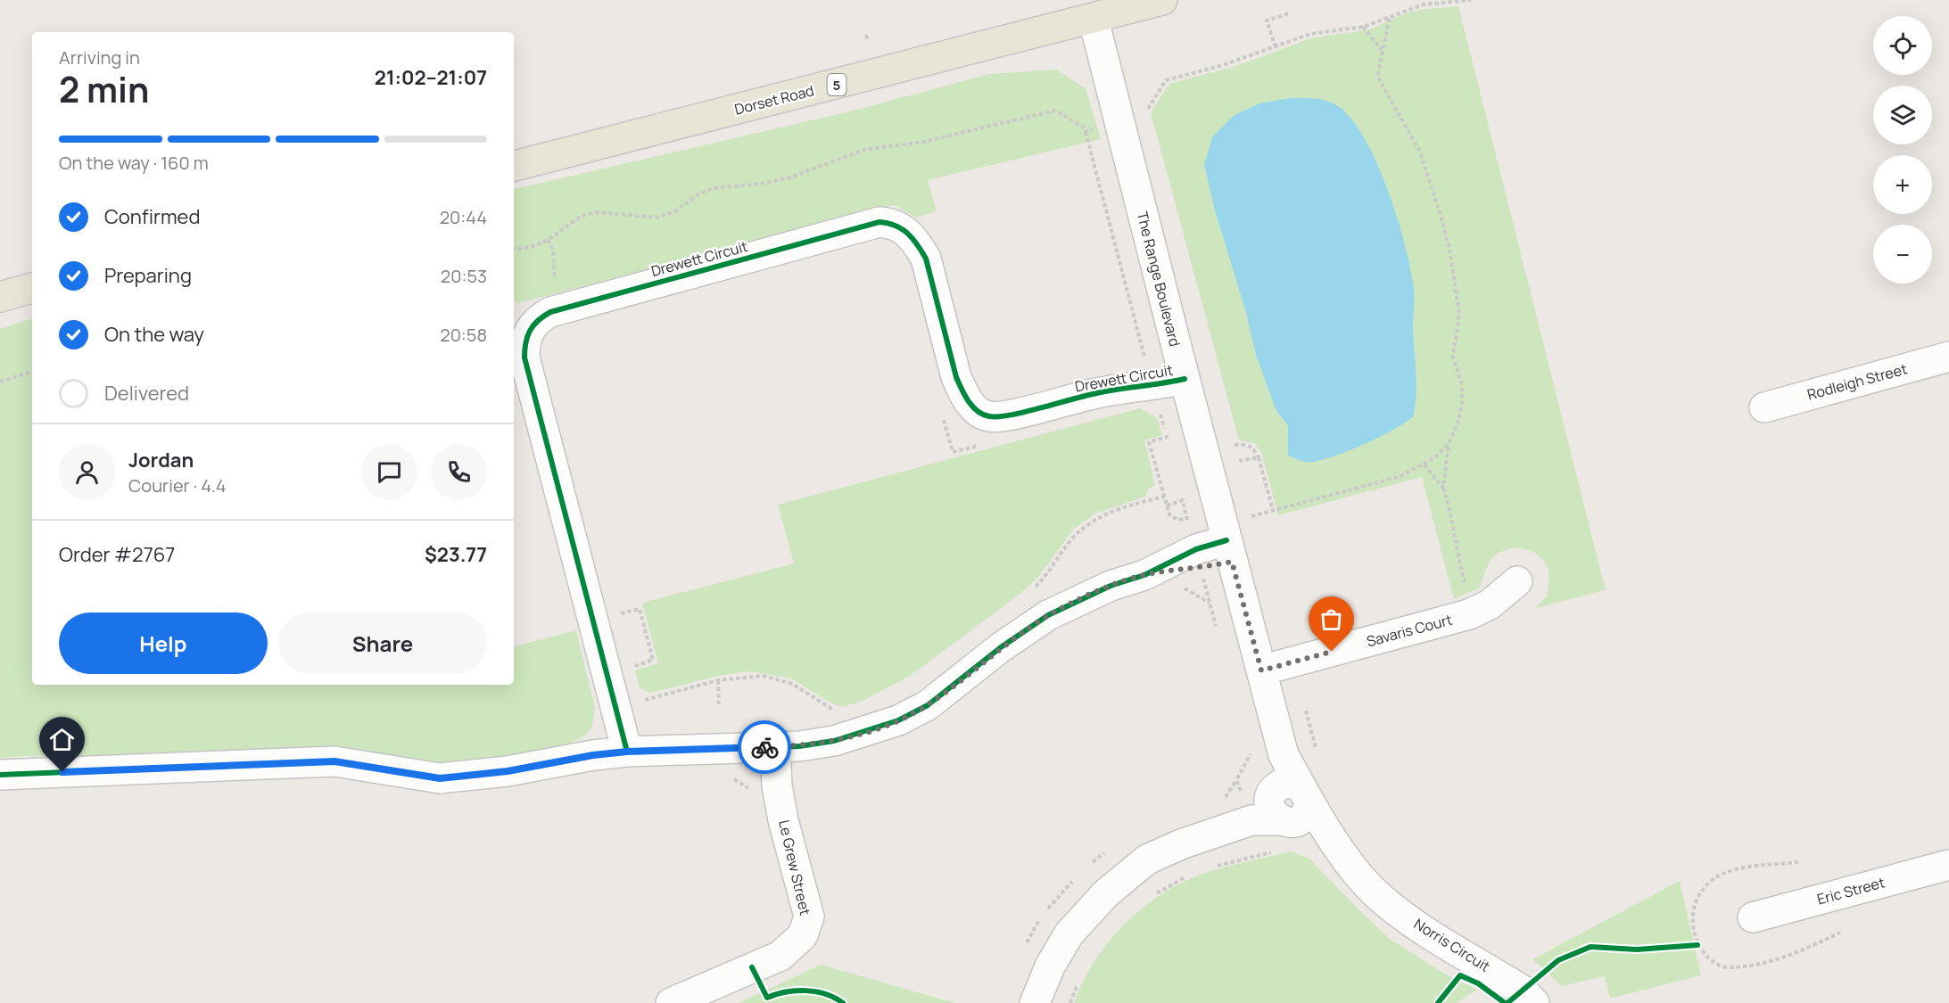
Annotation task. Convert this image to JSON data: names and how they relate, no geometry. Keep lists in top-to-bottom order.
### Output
{
  "streets": {
    "main road": ["5", "Dorset Road"],
    "street": [
      "Drewett Circuit",
      "The Range Boulevard",
      "Rodleigh Street",
      "Savaris Court",
      "Le Grew Street",
      "Eric Street",
      "Norris Circuit"
    ]
  },
  "crossings": [
    ["Dorset Road", "The Range Boulevard"],
    ["Drewett Circuit", "The Range Boulevard"],
    ["The Range Boulevard", "Savaris Court"],
    ["The Range Boulevard", "Norris Circuit"]
  ],
  "page": {
    "map_buttons": ["+", "−"],
    "heading": ["2 min", "Arriving in", "21:02–21:07"],
    "panel": [
      "Jordan",
      "Courier · 4.4",
      "Order #2767",
      "$23.77"
    ],
    "bar": "On the way · 160 m",
    "list": [
      ["Confirmed", "20:44"],
      ["Preparing", "20:53"],
      ["On the way", "20:58"],
      "Delivered"
    ],
    "buttons": ["Help", "Share"]
  }
}
